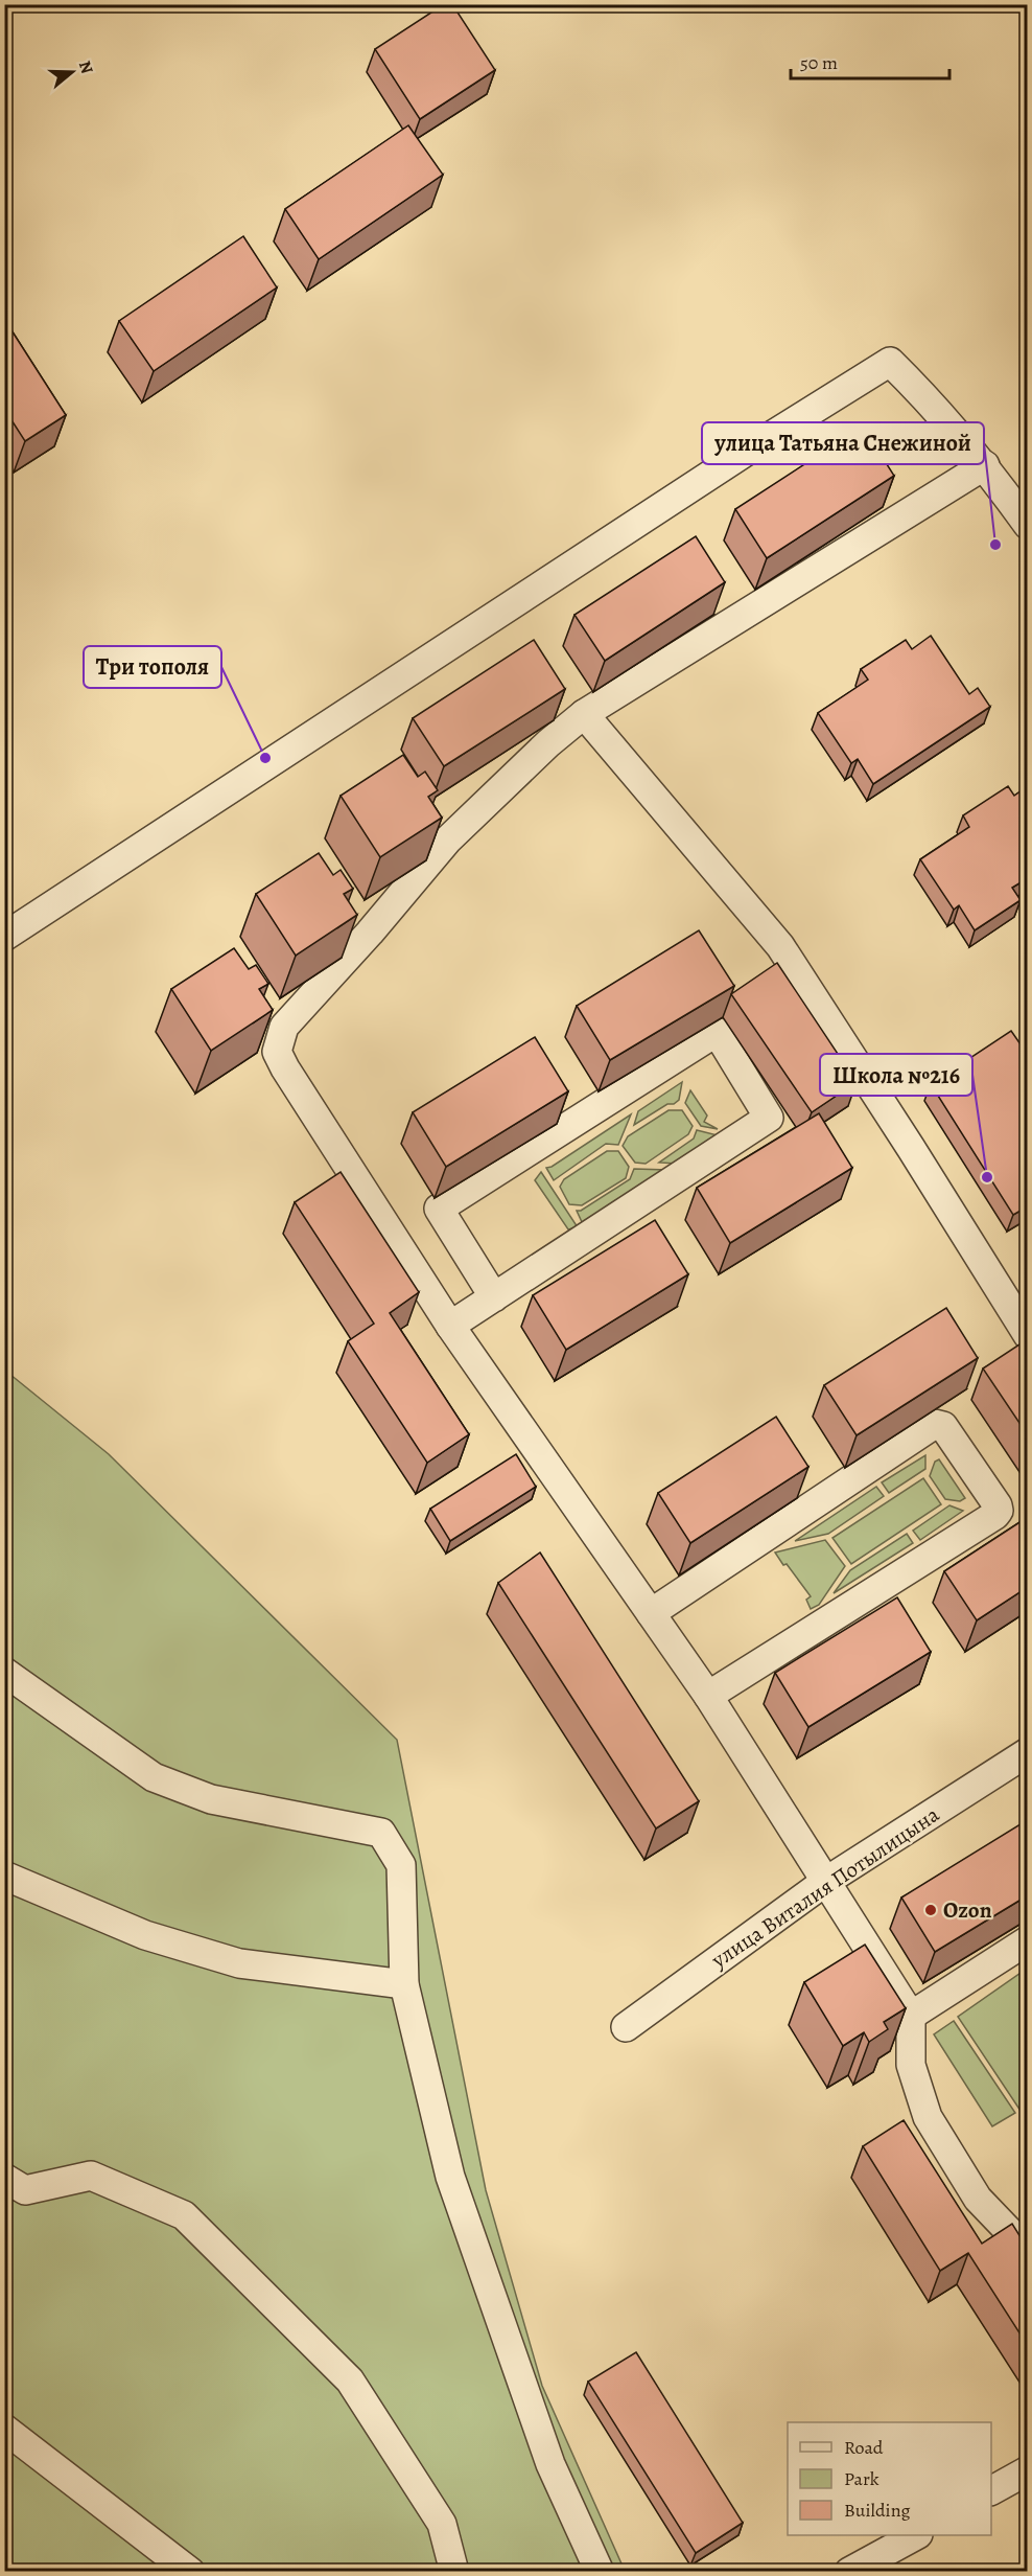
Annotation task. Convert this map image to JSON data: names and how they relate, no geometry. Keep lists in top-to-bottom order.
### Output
{
  "streets": {
    "street": ["улица Виталия Потылицына"]
  },
  "places": [
    "улица Татьяна Снежиной",
    "Три тополя",
    "Школа №216",
    "Ozon"
  ],
  "legend": ["Road", "Park", "Building"],
  "scale_bar": "50 m",
  "north": "right"
}
